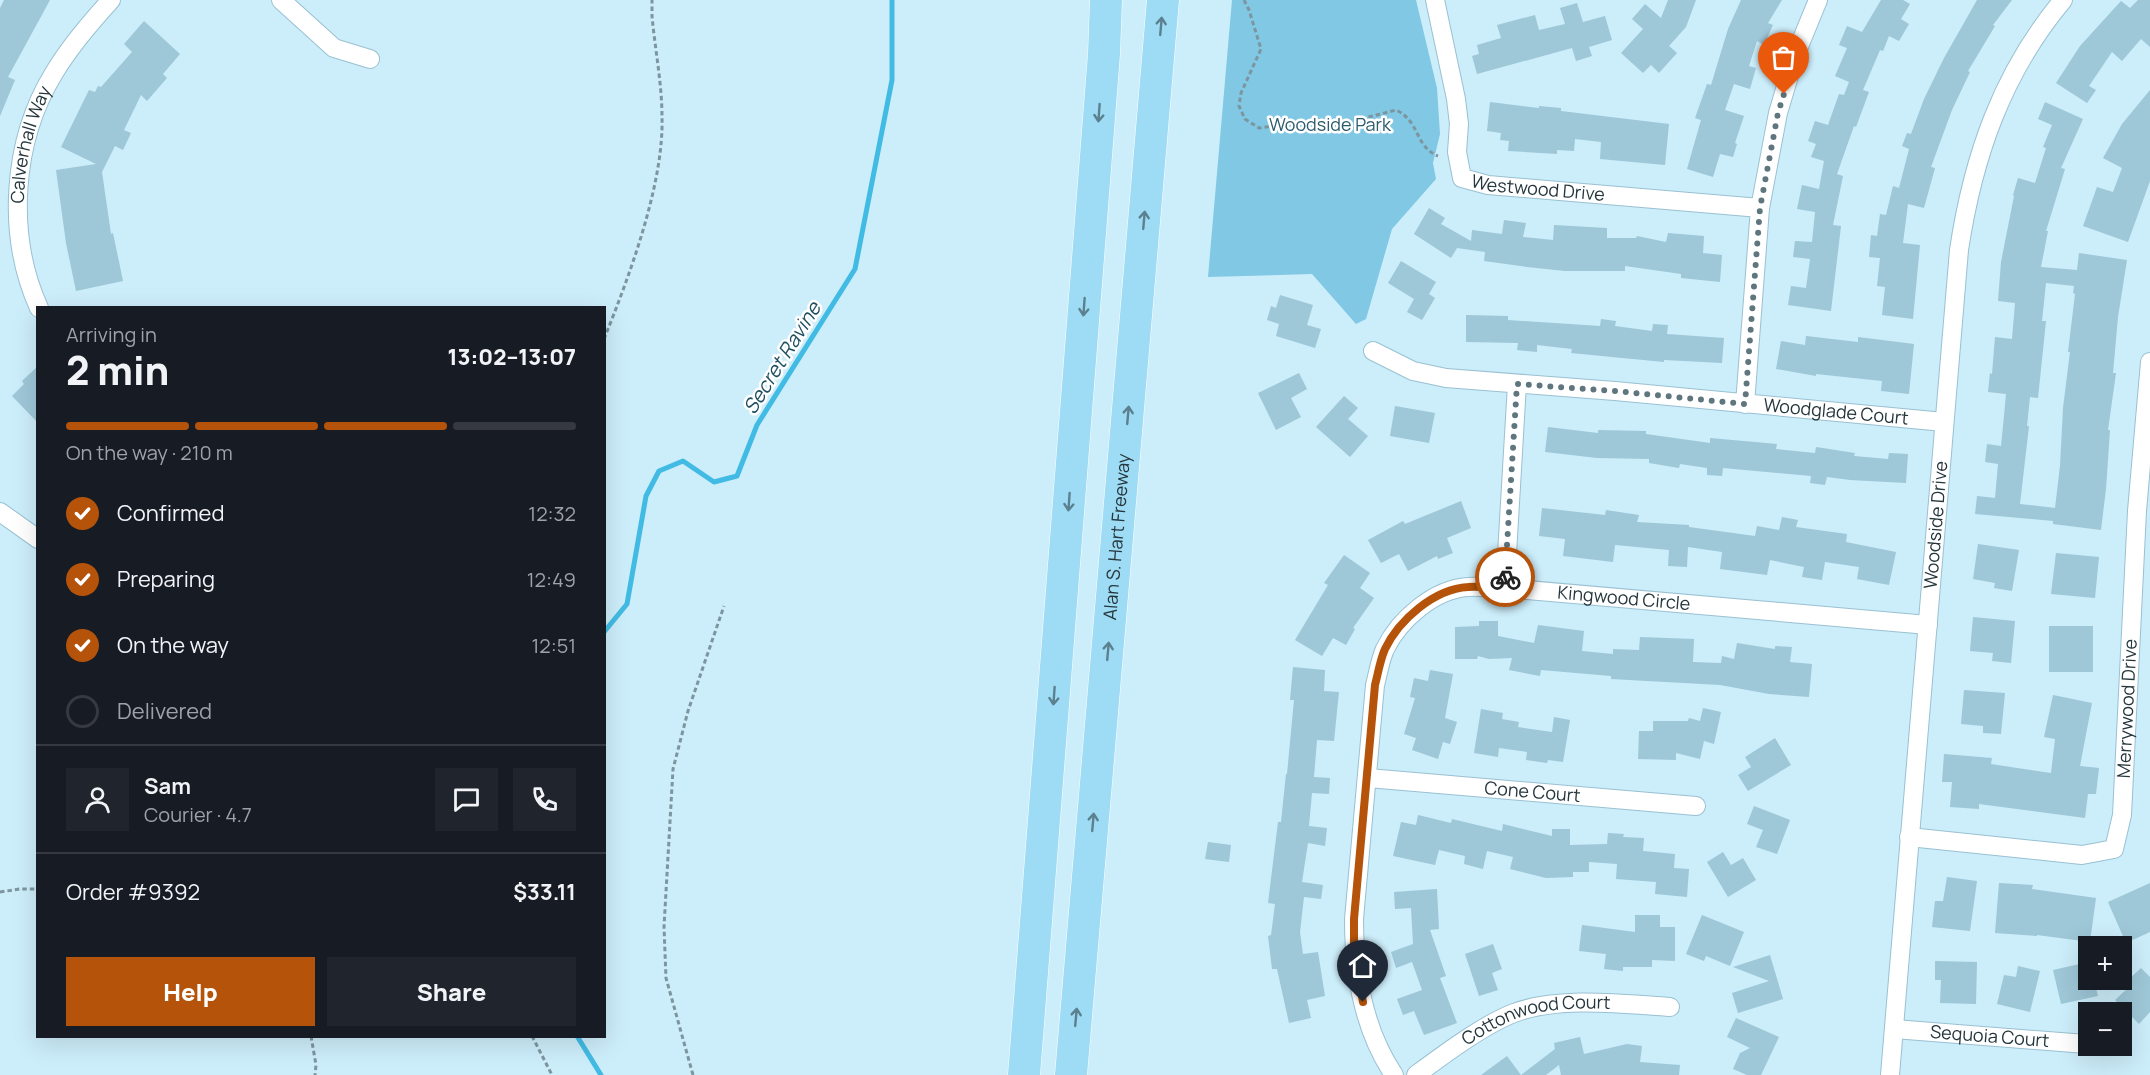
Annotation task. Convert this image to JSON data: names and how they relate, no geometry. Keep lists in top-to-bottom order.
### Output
{
  "streets": {
    "highway": ["Alan S. Hart Freeway"],
    "street": [
      "Calverhall Way",
      "Westwood Drive",
      "Woodglade Court",
      "Woodside Drive",
      "Kingwood Circle",
      "Merrywood Drive",
      "Cone Court",
      "Cottonwood Court",
      "Sequoia Court"
    ]
  },
  "crossings": [
    ["Woodglade Court", "Woodside Drive"],
    ["Woodside Drive", "Kingwood Circle"],
    ["Woodside Drive", "Merrywood Drive"],
    ["Woodside Drive", "Sequoia Court"],
    ["Kingwood Circle", "Cone Court"]
  ],
  "water": ["Secret Ravine"],
  "parks": ["Woodside Park"],
  "page": {
    "heading": ["2 min", "Arriving in", "13:02–13:07"],
    "panel": [
      "Sam",
      "Courier · 4.7",
      "Order #9392",
      "$33.11"
    ],
    "bar": "On the way · 210 m",
    "list": [
      ["Confirmed", "12:32"],
      ["Preparing", "12:49"],
      ["On the way", "12:51"],
      "Delivered"
    ],
    "map_buttons": ["+", "−"],
    "buttons": ["Help", "Share"]
  }
}
